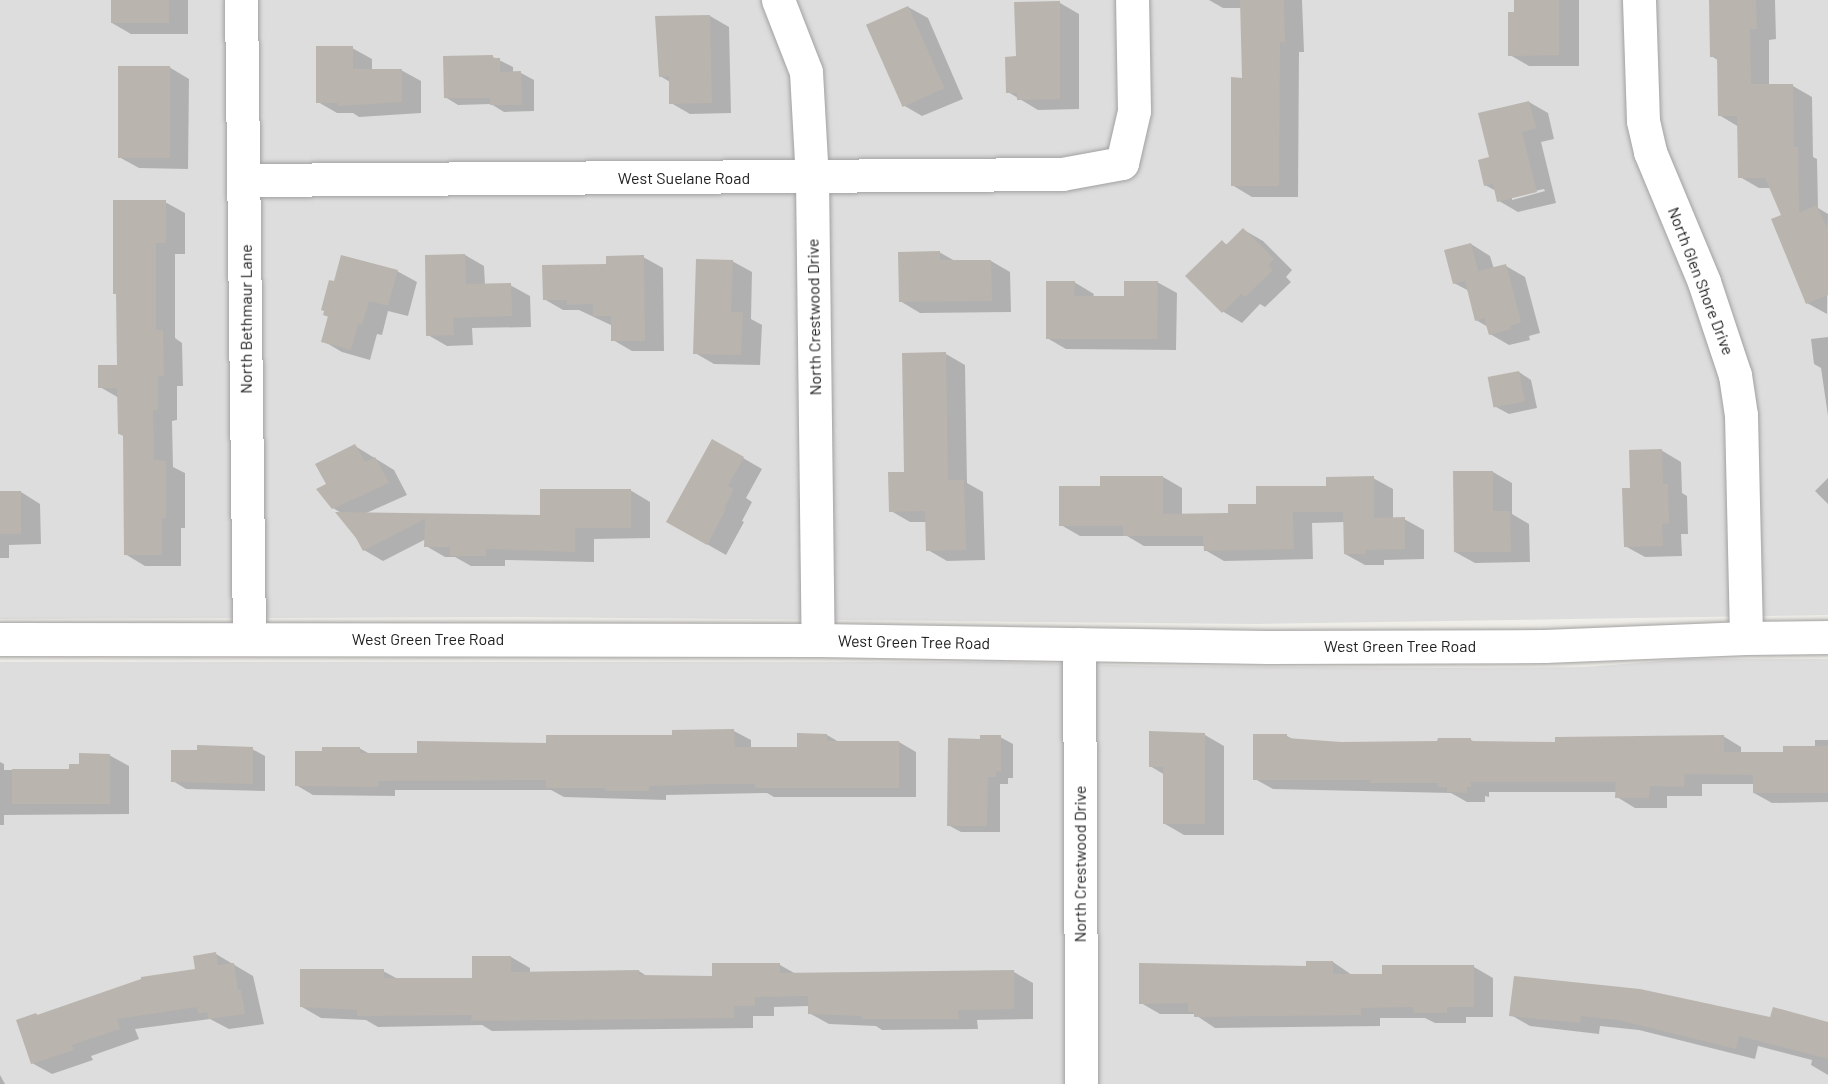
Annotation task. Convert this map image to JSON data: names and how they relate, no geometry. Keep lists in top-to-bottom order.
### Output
{
  "streets": {
    "street": [
      "West Suelane Road",
      "North Glen Shore Drive",
      "North Crestwood Drive",
      "North Bethmaur Lane",
      "West Green Tree Road"
    ]
  },
  "crossings": [
    ["West Suelane Road", "North Crestwood Drive"],
    ["West Suelane Road", "North Bethmaur Lane"],
    ["North Glen Shore Drive", "West Green Tree Road"],
    ["North Crestwood Drive", "West Green Tree Road"],
    ["North Bethmaur Lane", "West Green Tree Road"]
  ]
}
